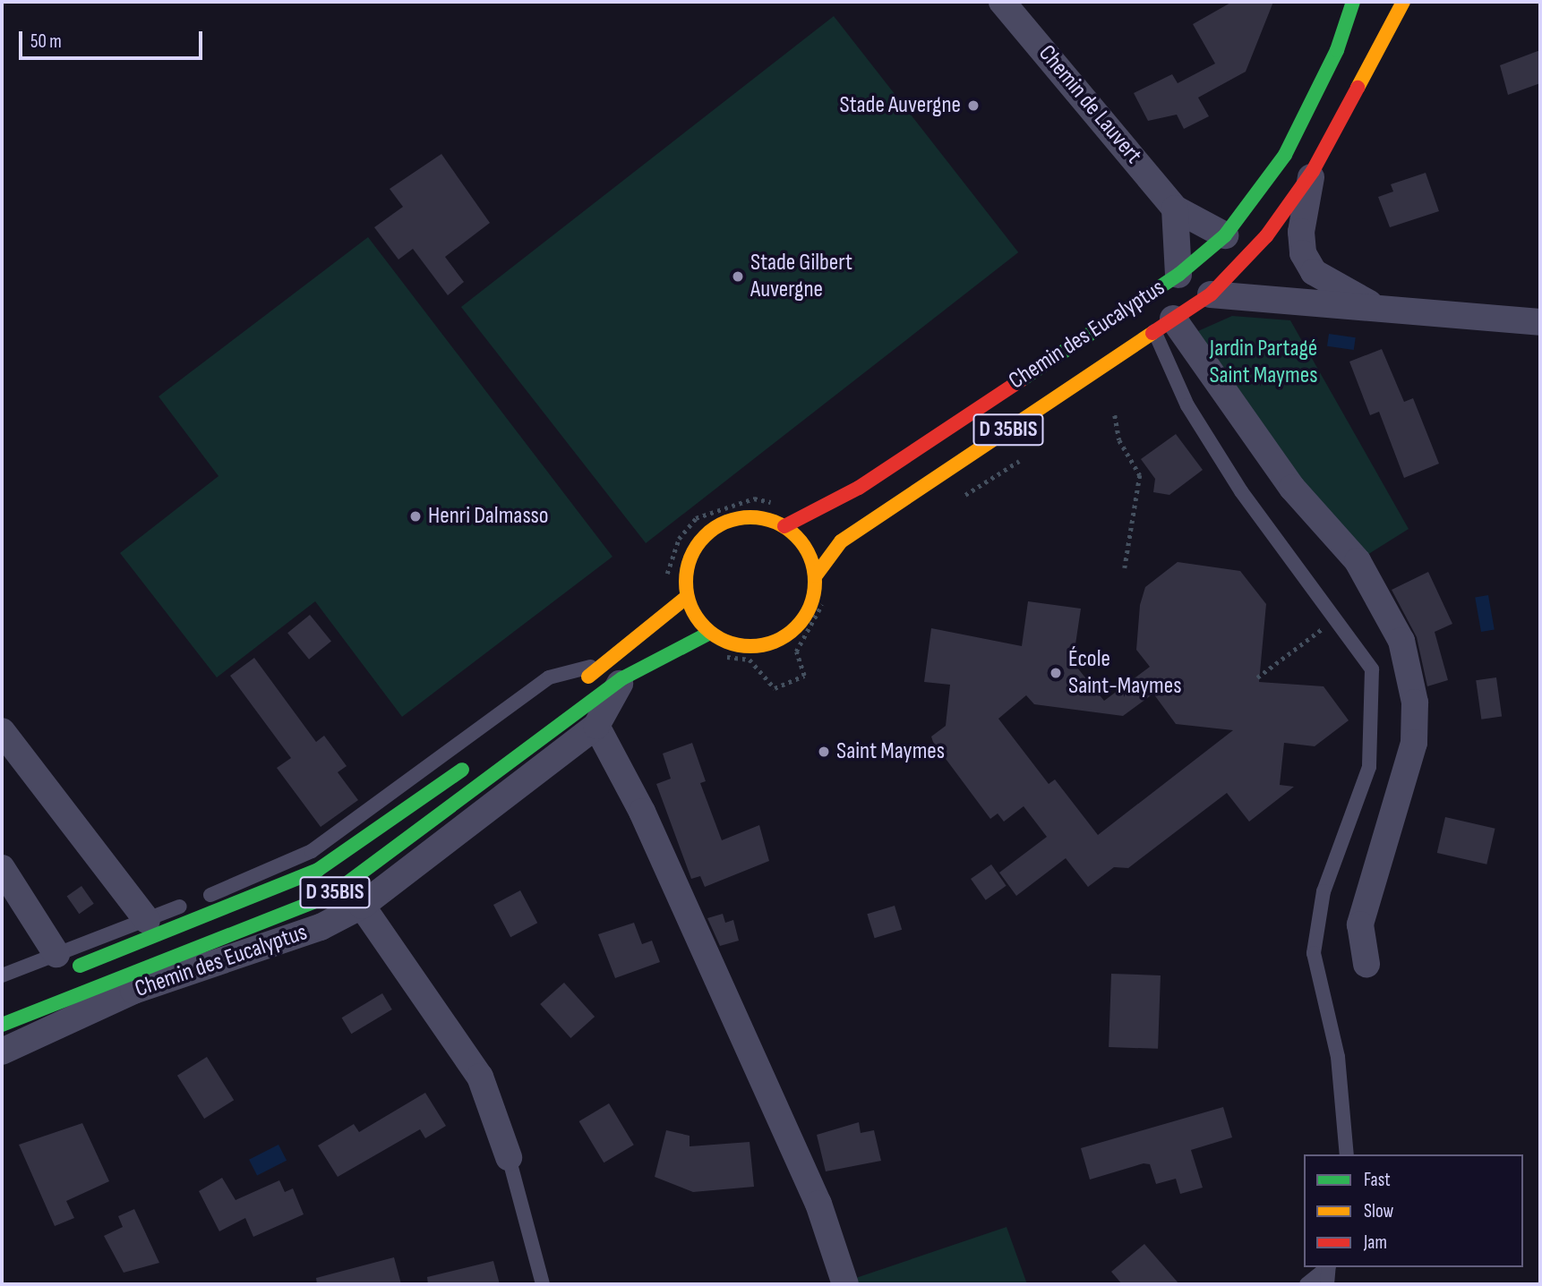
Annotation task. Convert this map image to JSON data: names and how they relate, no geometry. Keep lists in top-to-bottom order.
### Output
{
  "streets": {
    "main road": ["Chemin des Eucalyptus", "D 35BIS"],
    "street": ["Chemin de Lauvert"]
  },
  "crossings": [
    ["Chemin de Lauvert", "Chemin des Eucalyptus"],
    ["Chemin de Lauvert", "D 35BIS"],
    ["Chemin des Eucalyptus", "D 35BIS"]
  ],
  "parks": ["Jardin Partagé Saint Maymes"],
  "places": [
    "Stade Auvergne",
    "Stade Gilbert Auvergne",
    "Henri Dalmasso",
    "École Saint-Maymes",
    "Saint Maymes"
  ],
  "legend": ["Fast", "Slow", "Jam"],
  "scale_bar": "50 m"
}
